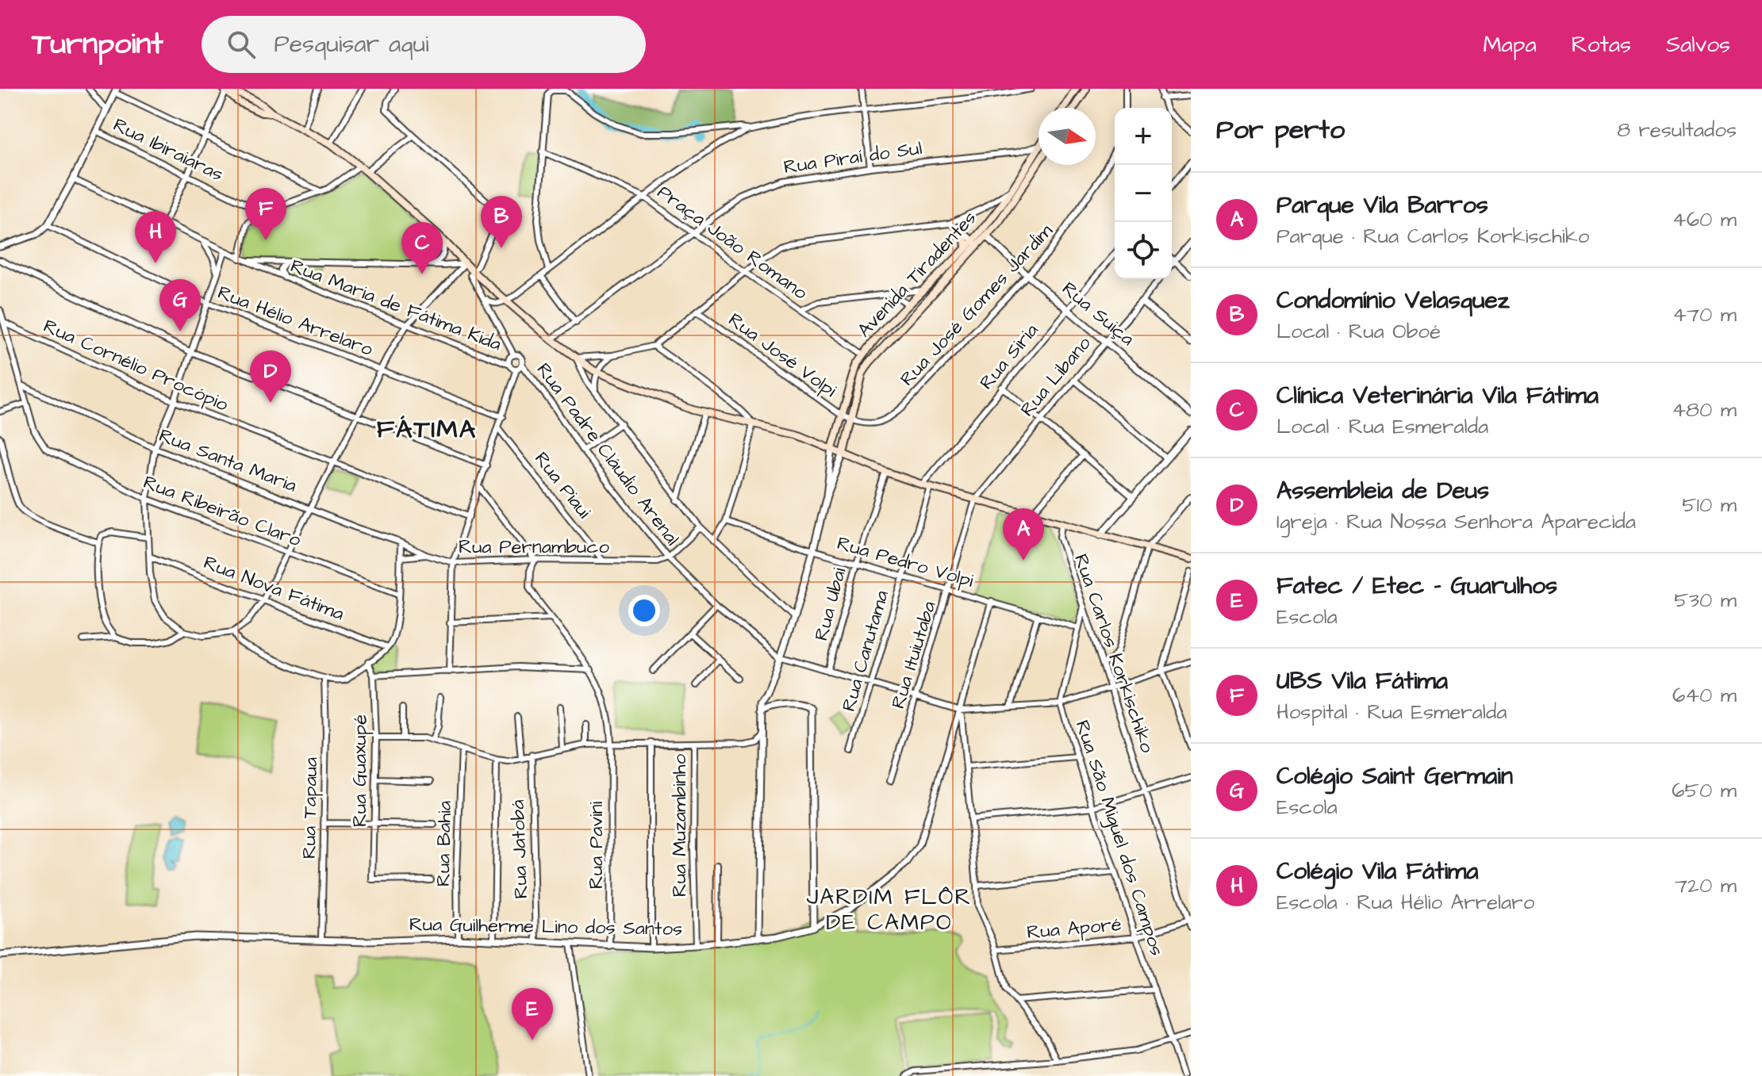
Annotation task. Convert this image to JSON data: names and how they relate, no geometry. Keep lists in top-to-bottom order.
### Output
{
  "streets": {
    "main road": ["Avenida Tiradentes"],
    "street": [
      "Rua Ibiraiaras",
      "Rua Piraí do Sul",
      "Praça João Romano",
      "Rua Maria de Fátima Kida",
      "Rua José Gomes Jardim",
      "Rua Suiça",
      "Rua Hélio Arrelaro",
      "Rua José Volpi",
      "Rua Siria",
      "Rua Cornélio Procópio",
      "Rua Libano",
      "Rua Padre Cláudio Arenal",
      "Rua Santa Maria",
      "Rua Piaui",
      "Rua Ribeirão Claro",
      "Rua Pernambuco",
      "Rua Pedro Volpi",
      "Rua Nova Fátima",
      "Rua Ubai",
      "Rua Canutama",
      "Rua Carlos Korkischiko",
      "Rua Ituiutaba",
      "Rua Guaxupé",
      "Rua Tapaua",
      "Rua Muzambinho",
      "Rua São Miguel dos Campos",
      "Rua Bahia",
      "Rua Pavini",
      "Rua Jatobá",
      "Rua Guilherme Lino dos Santos",
      "Rua Aporé"
    ]
  },
  "crossings": [
    ["Rua Piraí do Sul", "Praça João Romano"],
    ["Praça João Romano", "Avenida Tiradentes"],
    ["Avenida Tiradentes", "Rua José Gomes Jardim"],
    ["Avenida Tiradentes", "Rua Suiça"],
    ["Avenida Tiradentes", "Rua José Volpi"],
    ["Rua Maria de Fátima Kida", "Rua Padre Cláudio Arenal"],
    ["Rua José Gomes Jardim", "Rua Suiça"],
    ["Rua José Gomes Jardim", "Rua José Volpi"],
    ["Rua Suiça", "Rua Siria"],
    ["Rua Suiça", "Rua Libano"],
    ["Rua Libano", "Rua Ituiutaba"],
    ["Rua Padre Cláudio Arenal", "Rua Pernambuco"],
    ["Rua Padre Cláudio Arenal", "Rua Ubai"],
    ["Rua Padre Cláudio Arenal", "Rua Canutama"],
    ["Rua Padre Cláudio Arenal", "Rua Carlos Korkischiko"],
    ["Rua Padre Cláudio Arenal", "Rua Ituiutaba"],
    ["Rua Padre Cláudio Arenal", "Rua São Miguel dos Campos"],
    ["Rua Padre Cláudio Arenal", "Rua Guilherme Lino dos Santos"],
    ["Rua Santa Maria", "Rua Pernambuco"],
    ["Rua Piaui", "Rua Pernambuco"],
    ["Rua Pernambuco", "Rua Pavini"],
    ["Rua Pedro Volpi", "Rua Ubai"],
    ["Rua Pedro Volpi", "Rua Canutama"],
    ["Rua Pedro Volpi", "Rua Ituiutaba"],
    ["Rua Pedro Volpi", "Rua São Miguel dos Campos"],
    ["Rua Pedro Volpi", "Rua Guilherme Lino dos Santos"],
    ["Rua Carlos Korkischiko", "Rua São Miguel dos Campos"],
    ["Rua Carlos Korkischiko", "Rua Aporé"],
    ["Rua Tapaua", "Rua Guilherme Lino dos Santos"],
    ["Rua Muzambinho", "Rua Guilherme Lino dos Santos"],
    ["Rua São Miguel dos Campos", "Rua Aporé"],
    ["Rua Bahia", "Rua Guilherme Lino dos Santos"],
    ["Rua Pavini", "Rua Guilherme Lino dos Santos"],
    ["Rua Jatobá", "Rua Guilherme Lino dos Santos"]
  ],
  "districts": ["FÁTIMA", "JARDIM FLÔR DE CAMPO"],
  "north": "right",
  "page": {
    "header": "Turnpoint",
    "search": "Pesquisar aqui",
    "nav": ["Mapa", "Rotas", "Salvos"],
    "heading": ["Por perto", "8 resultados"],
    "map_buttons": ["+", "−"],
    "list": [
      {
        "mark": "A",
        "name": "Parque Vila Barros",
        "note": "Parque · Rua Carlos Korkischiko",
        "value": "460 m"
      },
      {
        "mark": "B",
        "name": "Condomínio Velasquez",
        "note": "Local · Rua Oboé",
        "value": "470 m"
      },
      {
        "mark": "C",
        "name": "Clínica Veterinária Vila Fátima",
        "note": "Local · Rua Esmeralda",
        "value": "480 m"
      },
      {
        "mark": "D",
        "name": "Assembleia de Deus",
        "note": "Igreja · Rua Nossa Senhora Aparecida",
        "value": "510 m"
      },
      {
        "mark": "E",
        "name": "Fatec / Etec - Guarulhos",
        "note": "Escola",
        "value": "530 m"
      },
      {
        "mark": "F",
        "name": "UBS Vila Fátima",
        "note": "Hospital · Rua Esmeralda",
        "value": "640 m"
      },
      {
        "mark": "G",
        "name": "Colégio Saint Germain",
        "note": "Escola",
        "value": "650 m"
      },
      {
        "mark": "H",
        "name": "Colégio Vila Fátima",
        "note": "Escola · Rua Hélio Arrelaro",
        "value": "720 m"
      }
    ],
    "pins": [
      "F",
      "B",
      "H",
      "C",
      "G",
      "D",
      "A",
      "E"
    ]
  }
}
